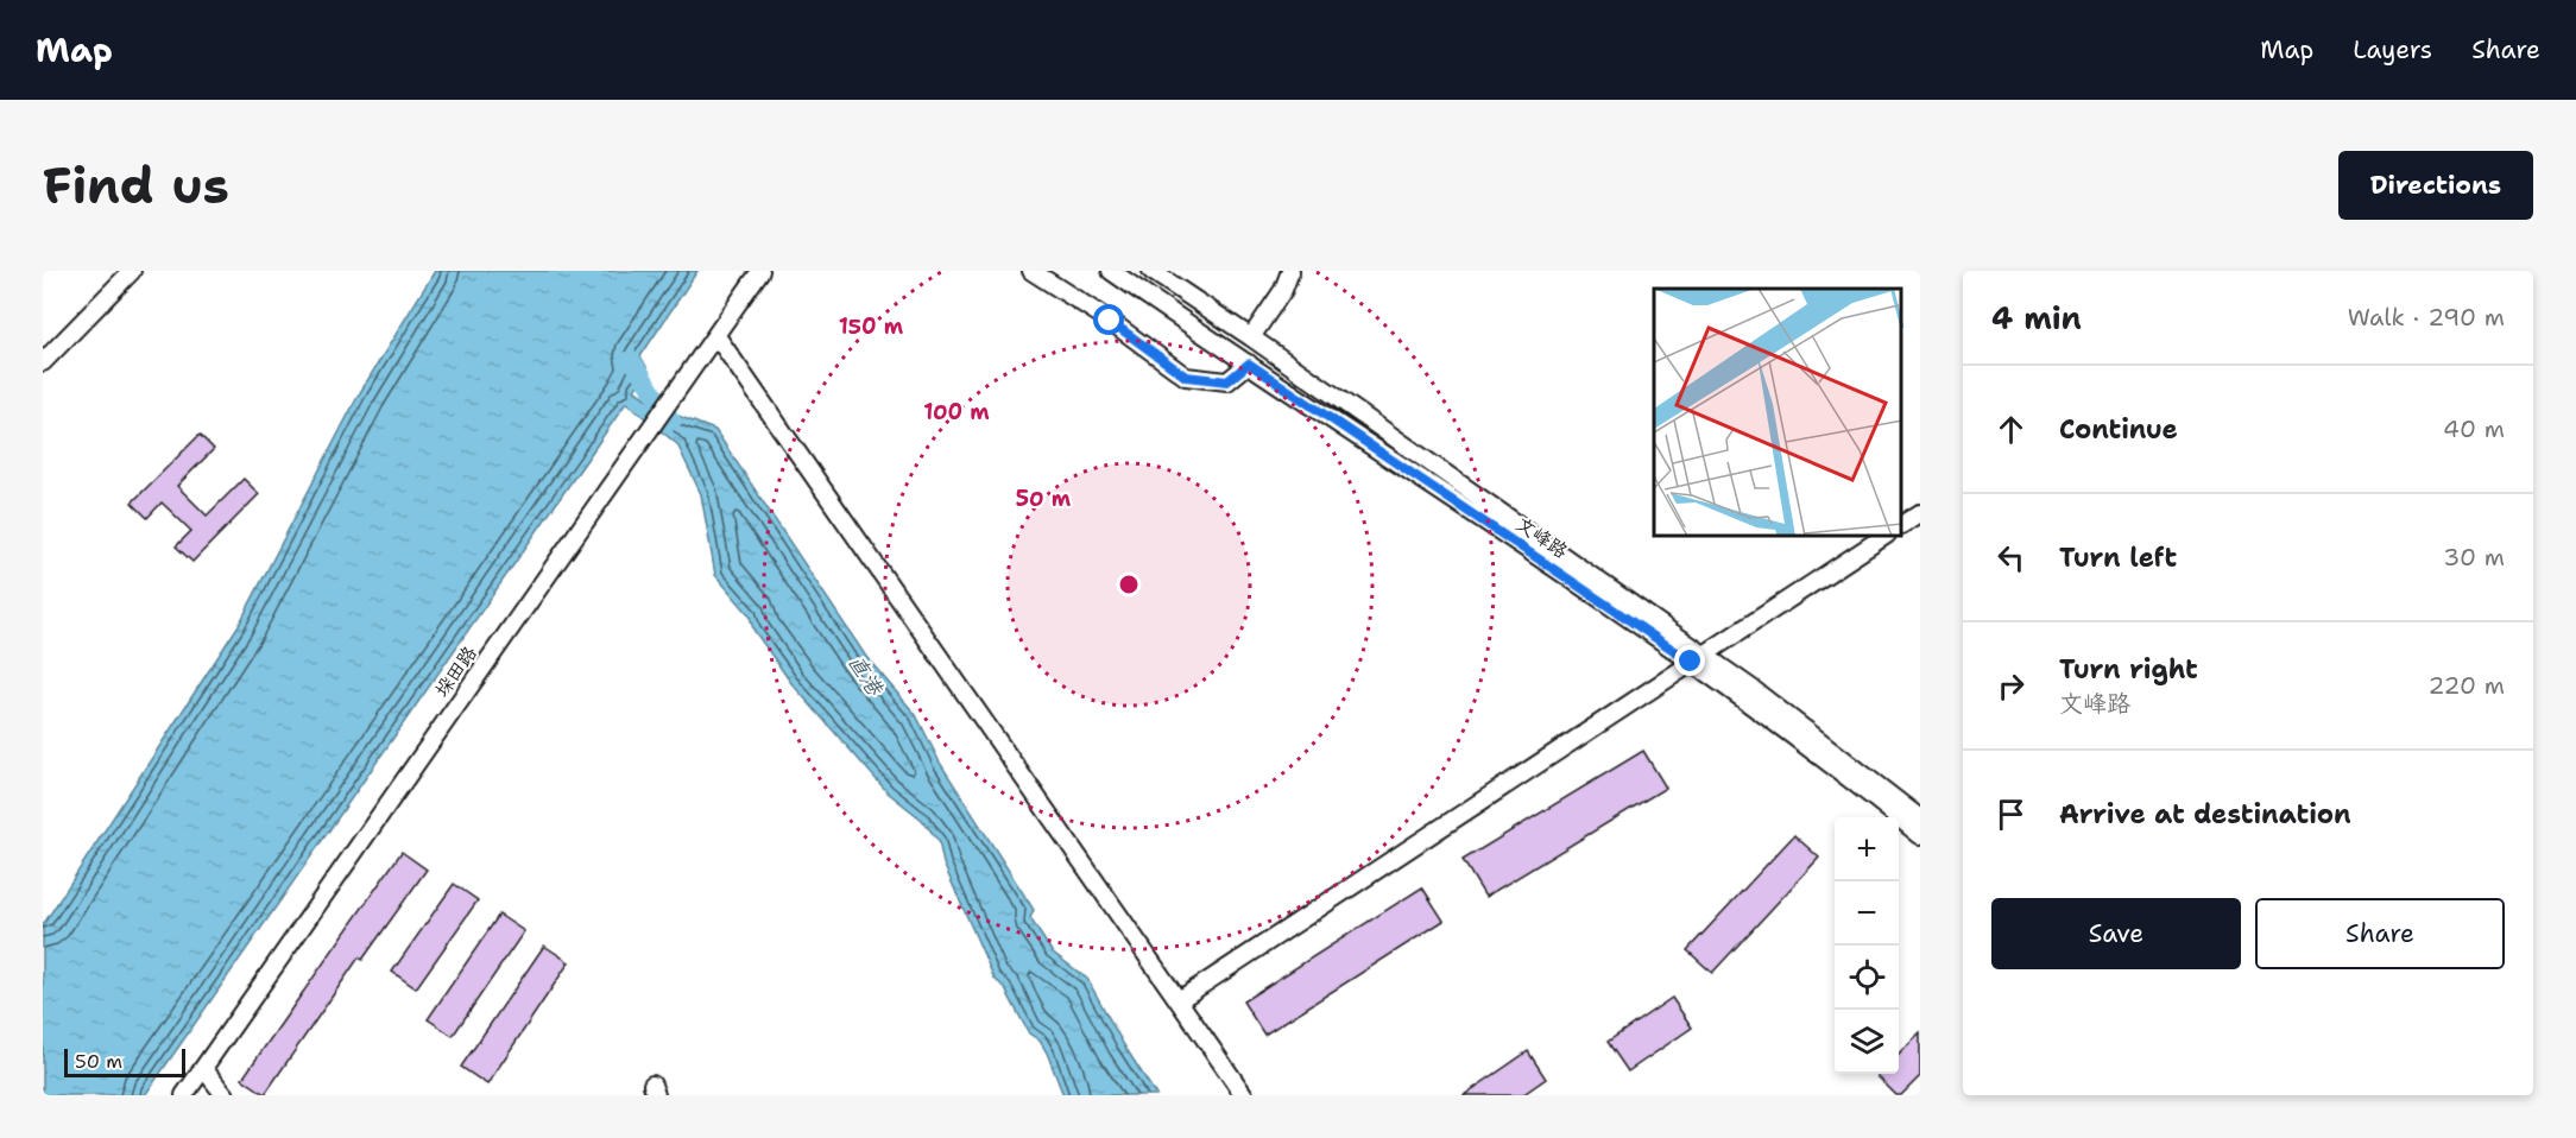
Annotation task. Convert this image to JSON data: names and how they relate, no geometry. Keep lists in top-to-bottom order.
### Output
{
  "streets": {
    "street": ["文峰路", "垛田路"]
  },
  "water": ["直港"],
  "scale_bar": "50 m",
  "page": {
    "header": "Map",
    "nav": ["Map", "Layers", "Share"],
    "buttons": [
      "Directions",
      ["Save", "Share"]
    ],
    "title": "Find us",
    "heading": ["4 min", "Walk · 290 m"],
    "list": [
      ["Continue", "40 m"],
      ["Turn left", "30 m"],
      ["Turn right", "文峰路", "220 m"],
      "Arrive at destination"
    ],
    "map_buttons": ["+", "−"],
    "scale": "50 m"
  },
  "rings": ["150 m", "100 m", "50 m"]
}
